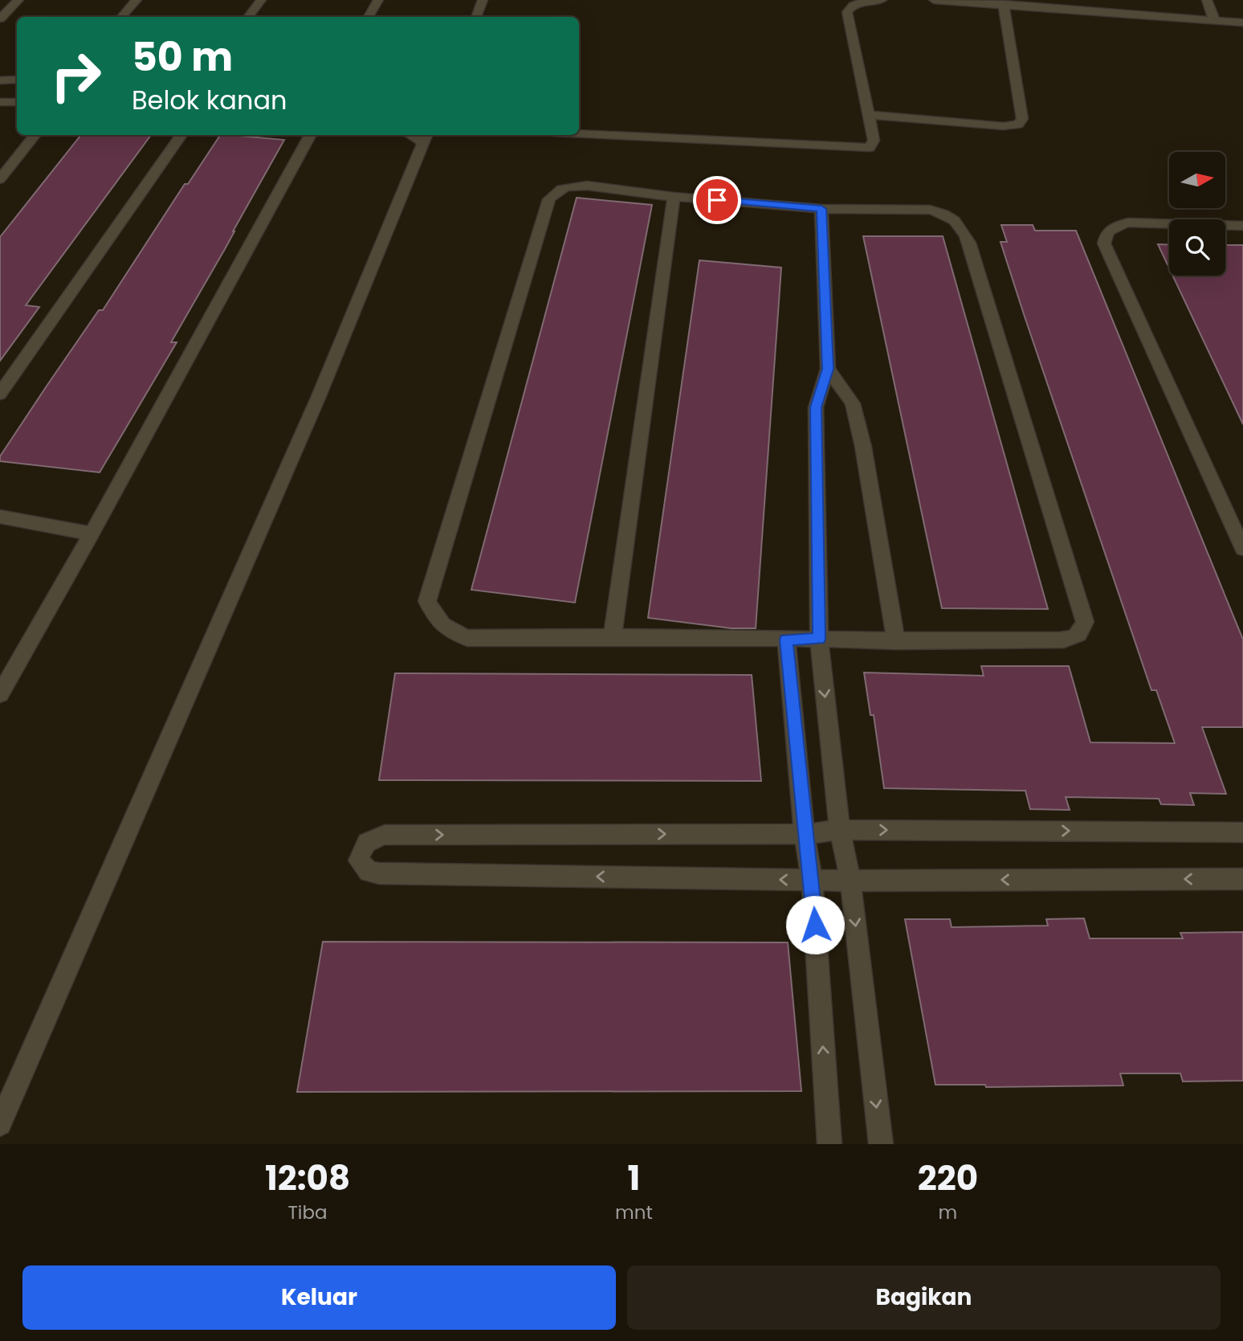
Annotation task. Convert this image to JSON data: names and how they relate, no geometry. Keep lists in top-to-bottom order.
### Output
{
  "north": "right",
  "page": {
    "turn": ["50 m", "Belok kanan"],
    "eta": [
      "12:08",
      "Tiba",
      "1",
      "mnt",
      "220",
      "m"
    ],
    "buttons": ["Keluar", "Bagikan"]
  }
}
